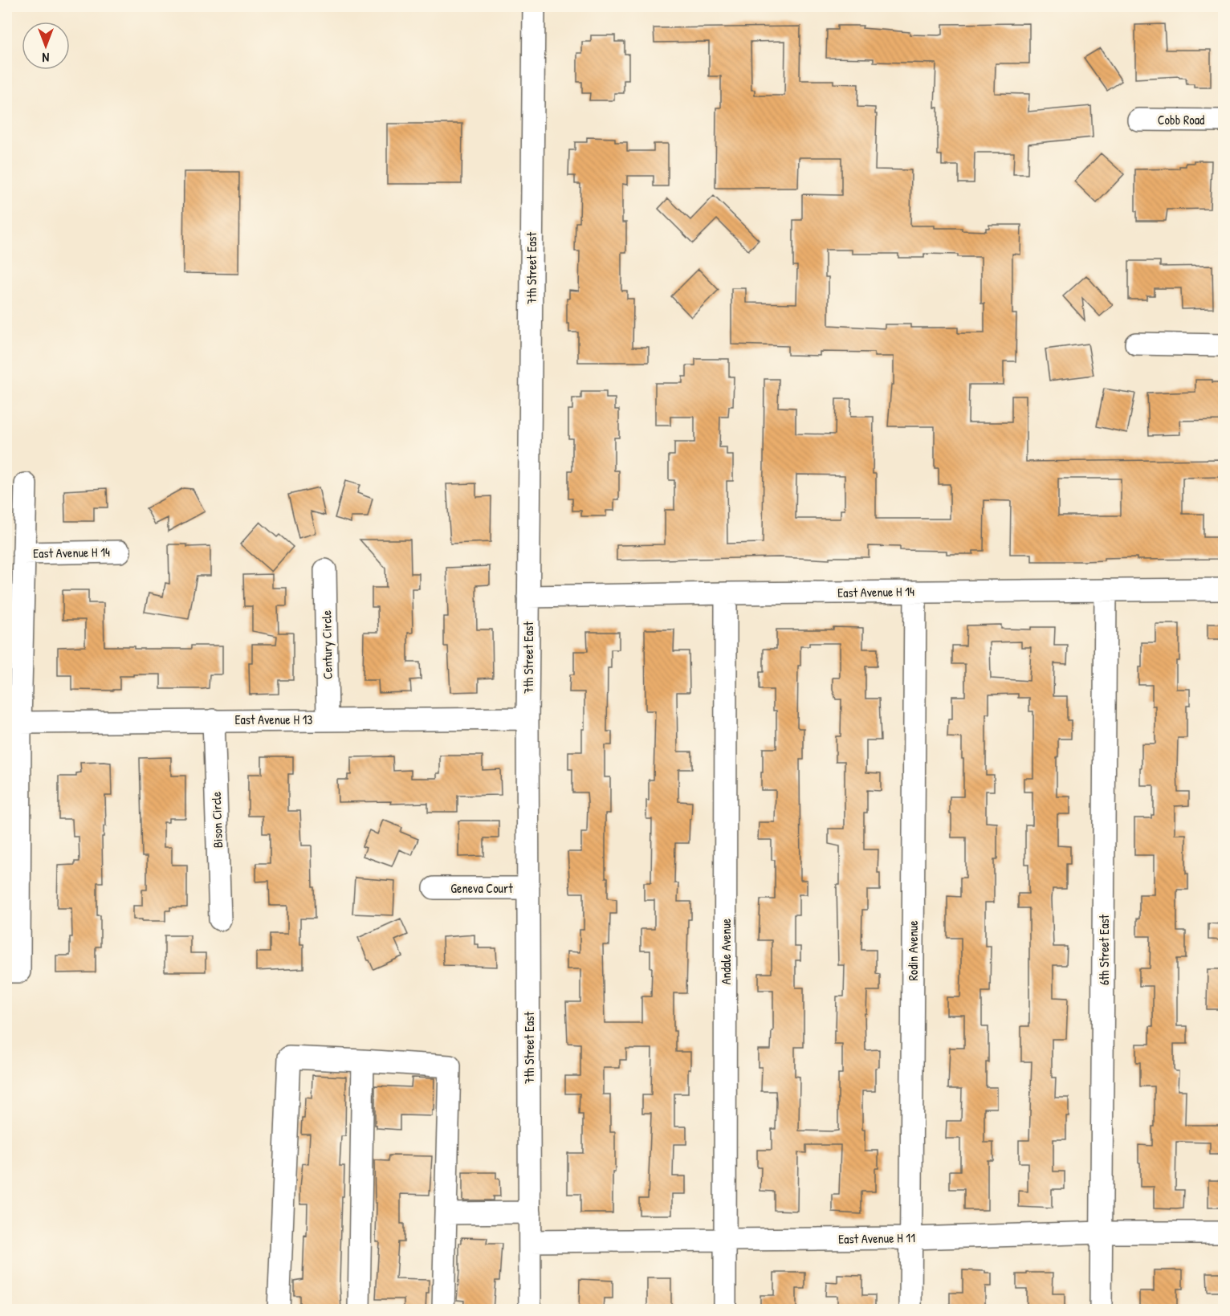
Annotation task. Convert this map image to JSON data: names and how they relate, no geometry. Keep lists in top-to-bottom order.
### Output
{
  "streets": {
    "street": [
      "Cobb Road",
      "7th Street East",
      "East Avenue H 14",
      "Century Circle",
      "East Avenue H 13",
      "Bison Circle",
      "Geneva Court",
      "6th Street East",
      "Rodin Avenue",
      "Andale Avenue",
      "East Avenue H 11"
    ]
  },
  "crossings": [
    ["7th Street East", "East Avenue H 14"],
    ["7th Street East", "East Avenue H 13"],
    ["7th Street East", "Geneva Court"],
    ["7th Street East", "East Avenue H 11"],
    ["East Avenue H 14", "6th Street East"],
    ["East Avenue H 14", "Rodin Avenue"],
    ["East Avenue H 14", "Andale Avenue"],
    ["Century Circle", "East Avenue H 13"],
    ["East Avenue H 13", "Bison Circle"],
    ["6th Street East", "East Avenue H 11"],
    ["Rodin Avenue", "East Avenue H 11"],
    ["Andale Avenue", "East Avenue H 11"]
  ],
  "north": "bottom"
}
